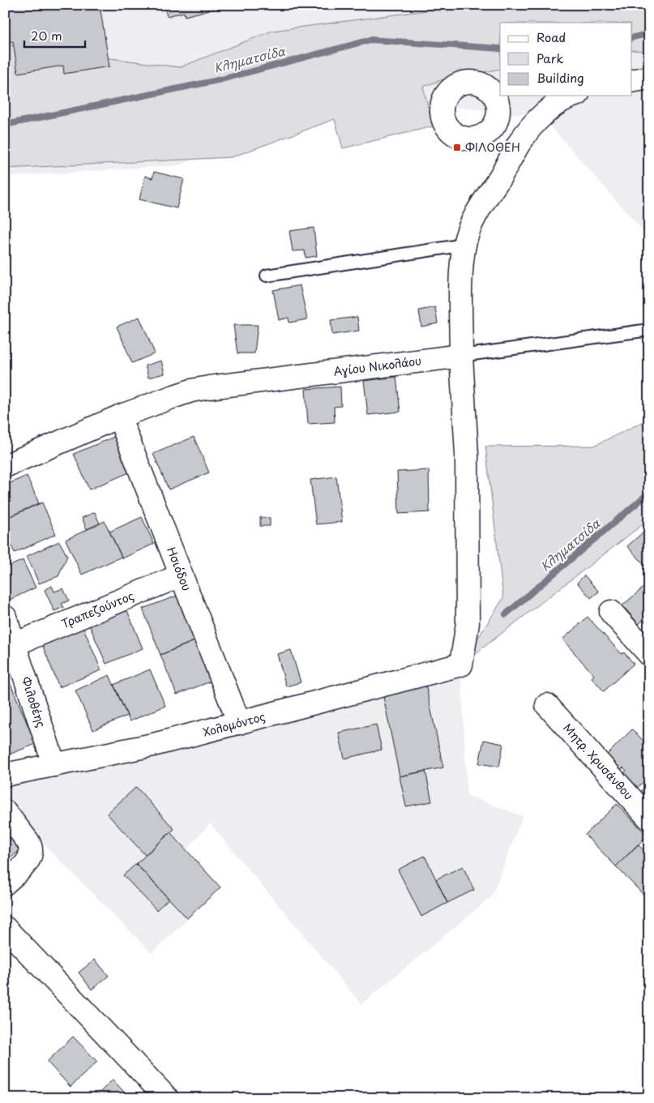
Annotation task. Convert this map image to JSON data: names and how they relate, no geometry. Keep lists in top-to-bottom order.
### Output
{
  "streets": {
    "street": [
      "Αγίου Νικολάου",
      "Ησιόδου",
      "Τραπεζούντος",
      "Φιλοθέης",
      "Χολομόντος",
      "Μητρ. Χρυσάνθου"
    ]
  },
  "crossings": [
    ["Αγίου Νικολάου", "Ησιόδου"],
    ["Αγίου Νικολάου", "Χολομόντος"],
    ["Ησιόδου", "Τραπεζούντος"],
    ["Ησιόδου", "Χολομόντος"],
    ["Τραπεζούντος", "Φιλοθέης"],
    ["Φιλοθέης", "Χολομόντος"]
  ],
  "water": ["Κληματσίδα"],
  "places": {
    "transit": ["ΦΙΛΟΘΕΗ"]
  },
  "legend": ["Road", "Park", "Building"],
  "scale_bar": "20 m"
}
